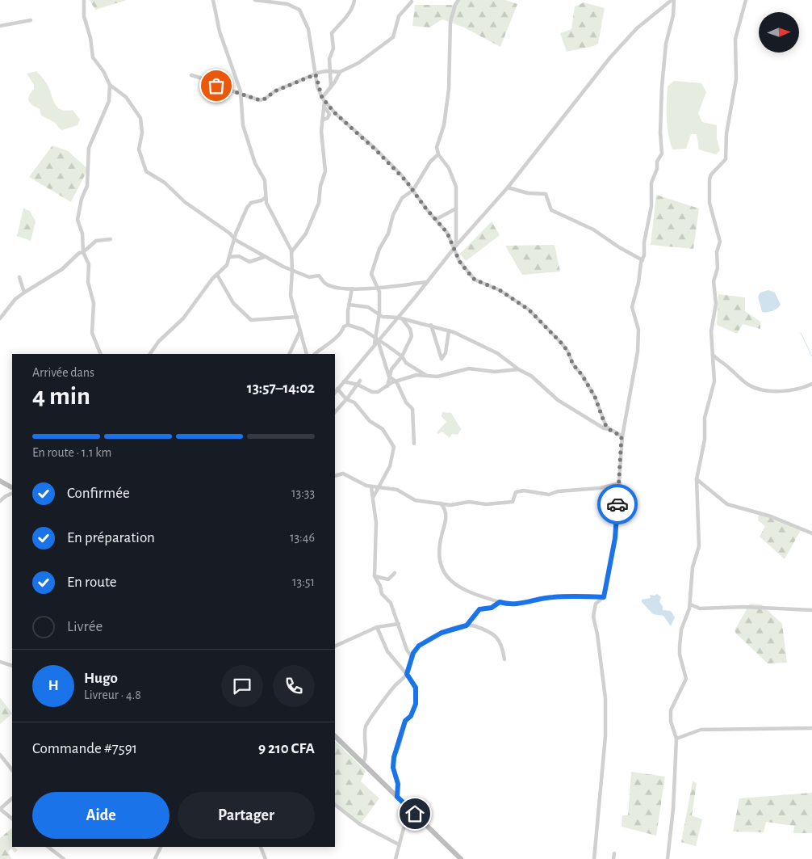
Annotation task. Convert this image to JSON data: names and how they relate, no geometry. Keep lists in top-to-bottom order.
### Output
{
  "north": "right",
  "page": {
    "heading": ["4 min", "Arrivée dans", "13:57–14:02"],
    "panel": [
      "Hugo",
      "Livreur · 4.8",
      "Commande #7591",
      "9 210 CFA"
    ],
    "bar": "En route · 1.1 km",
    "list": [
      ["Confirmée", "13:33"],
      ["En préparation", "13:46"],
      ["En route", "13:51"],
      "Livrée"
    ],
    "round": "H",
    "buttons": ["Aide", "Partager"]
  }
}
